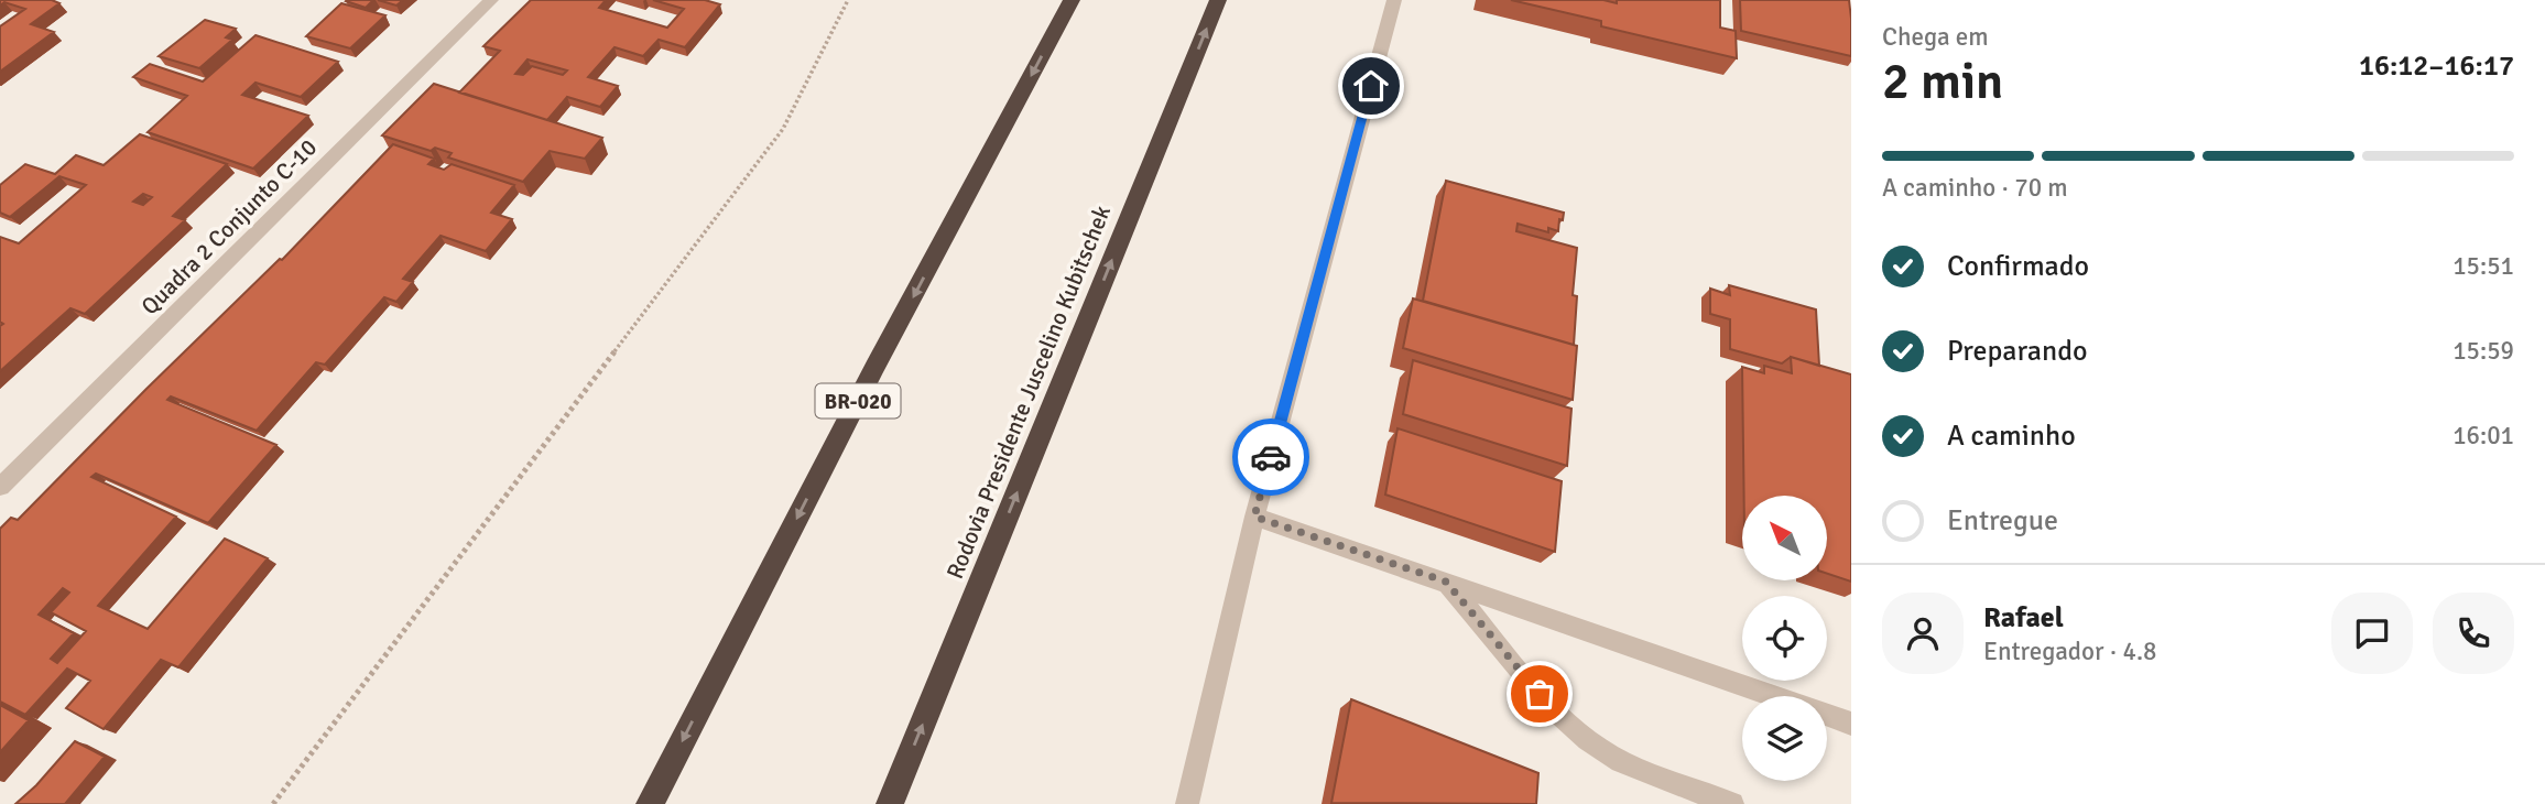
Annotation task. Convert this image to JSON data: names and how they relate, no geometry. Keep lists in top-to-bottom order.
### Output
{
  "streets": {
    "highway": ["Rodovia Presidente Juscelino Kubitschek", "BR-020"],
    "street": ["Quadra 2 Conjunto C-10"]
  },
  "north": "top left",
  "page": {
    "heading": ["2 min", "Chega em", "16:12–16:17"],
    "panel": ["Rafael", "Entregador · 4.8"],
    "bar": "A caminho · 70 m",
    "list": [
      ["Confirmado", "15:51"],
      ["Preparando", "15:59"],
      ["A caminho", "16:01"],
      "Entregue"
    ]
  }
}
